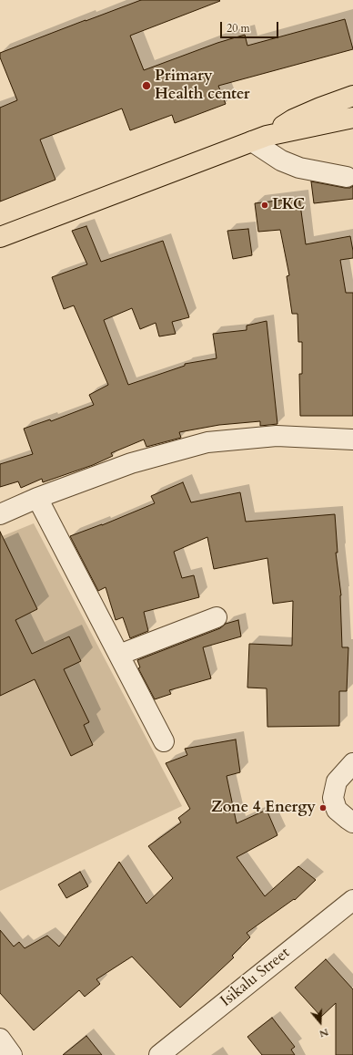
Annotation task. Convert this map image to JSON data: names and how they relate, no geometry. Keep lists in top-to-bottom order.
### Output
{
  "streets": {
    "street": ["Isikalu Street"]
  },
  "places": ["Primary Health center", "LKC", "Zone 4 Energy"],
  "scale_bar": "20 m",
  "north": "bottom"
}
